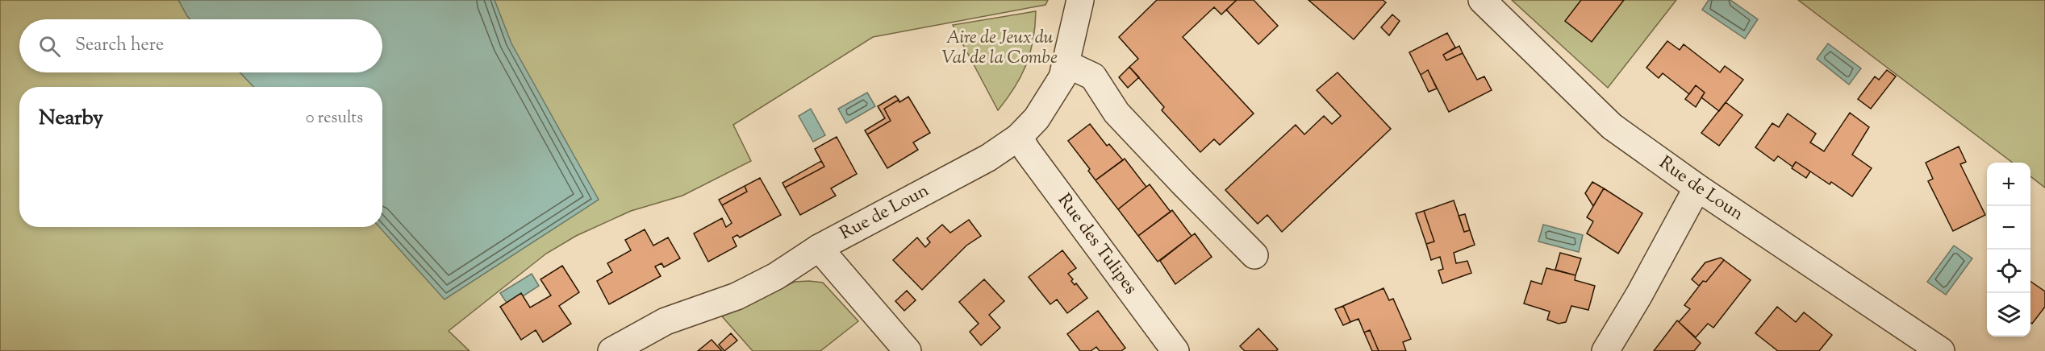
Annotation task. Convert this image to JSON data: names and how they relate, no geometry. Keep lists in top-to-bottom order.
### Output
{
  "streets": {
    "street": ["Rue de Loun", "Rue des Tulipes"]
  },
  "crossings": [
    ["Rue de Loun", "Rue des Tulipes"]
  ],
  "parks": ["Aire de Jeux du Val de la Combe"],
  "page": {
    "search": "Search here",
    "heading": ["Nearby", "0 results"],
    "map_buttons": ["+", "−"]
  }
}
